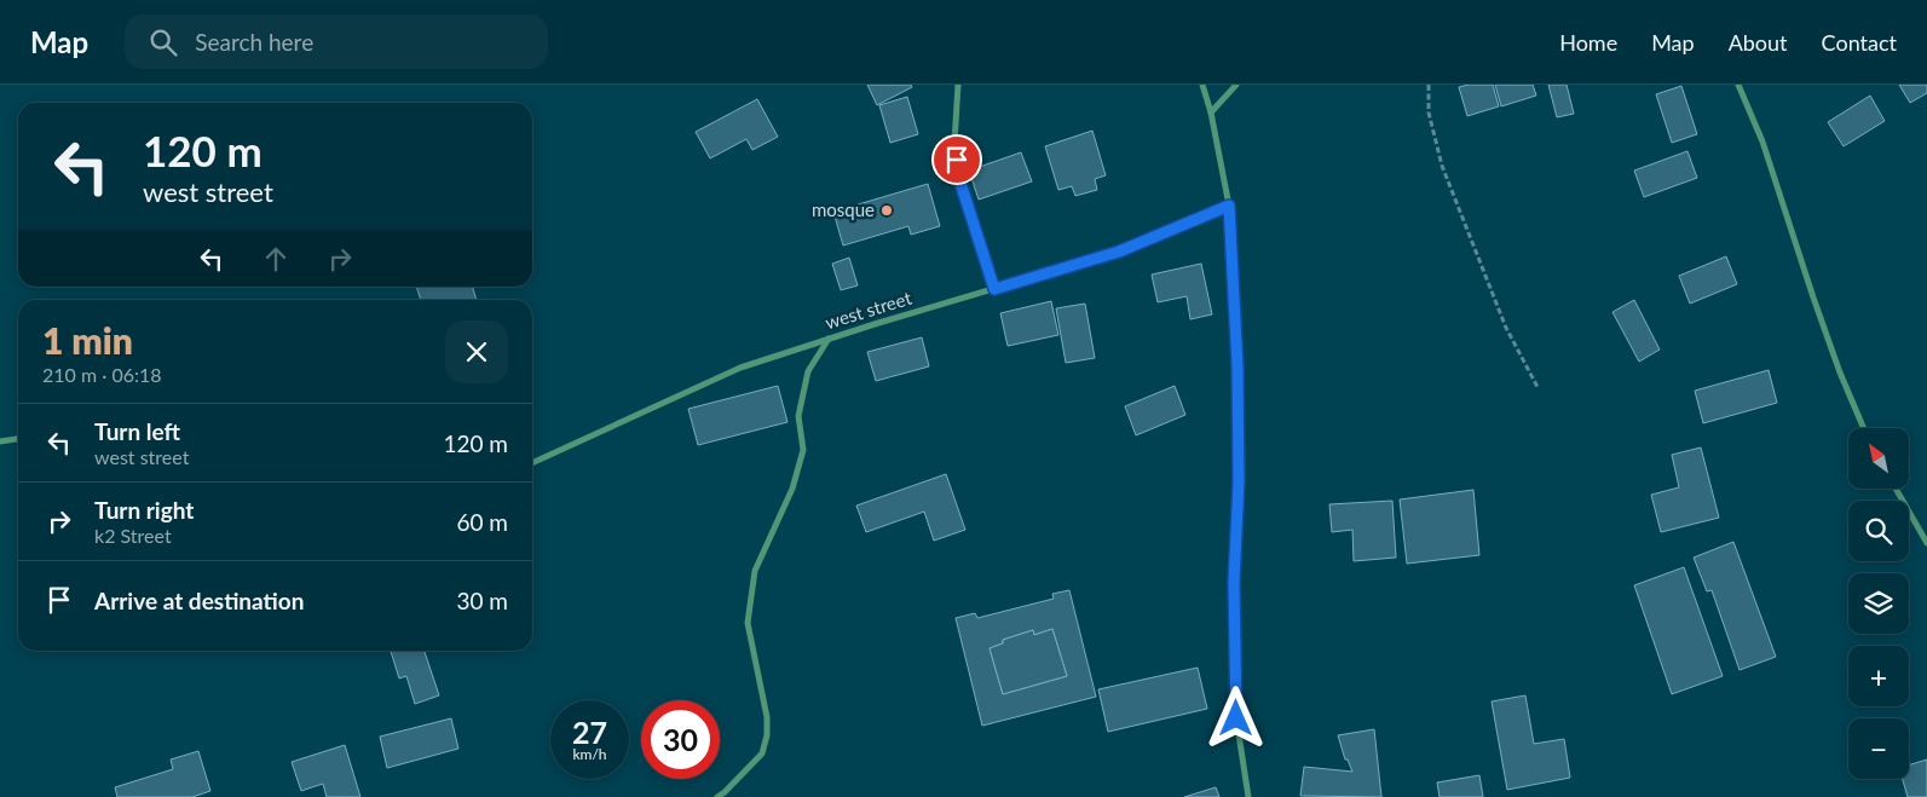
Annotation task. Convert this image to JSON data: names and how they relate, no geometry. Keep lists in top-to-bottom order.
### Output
{
  "streets": {
    "street": ["west street"]
  },
  "places": ["mosque"],
  "north": "top left",
  "page": {
    "header": "Map",
    "search": "Search here",
    "nav": [
      "Home",
      "Map",
      "About",
      "Contact"
    ],
    "turn": ["120 m", "west street"],
    "heading": ["1 min", "210 m · 06:18"],
    "list": [
      {
        "name": "Turn left",
        "note": "west street",
        "value": "120 m"
      },
      {
        "name": "Turn right",
        "note": "k2 Street",
        "value": "60 m"
      },
      {
        "name": "Arrive at destination",
        "value": "30 m"
      }
    ],
    "map_buttons": ["+", "−"],
    "speed": "27 km/h",
    "limit": "30"
  }
}
